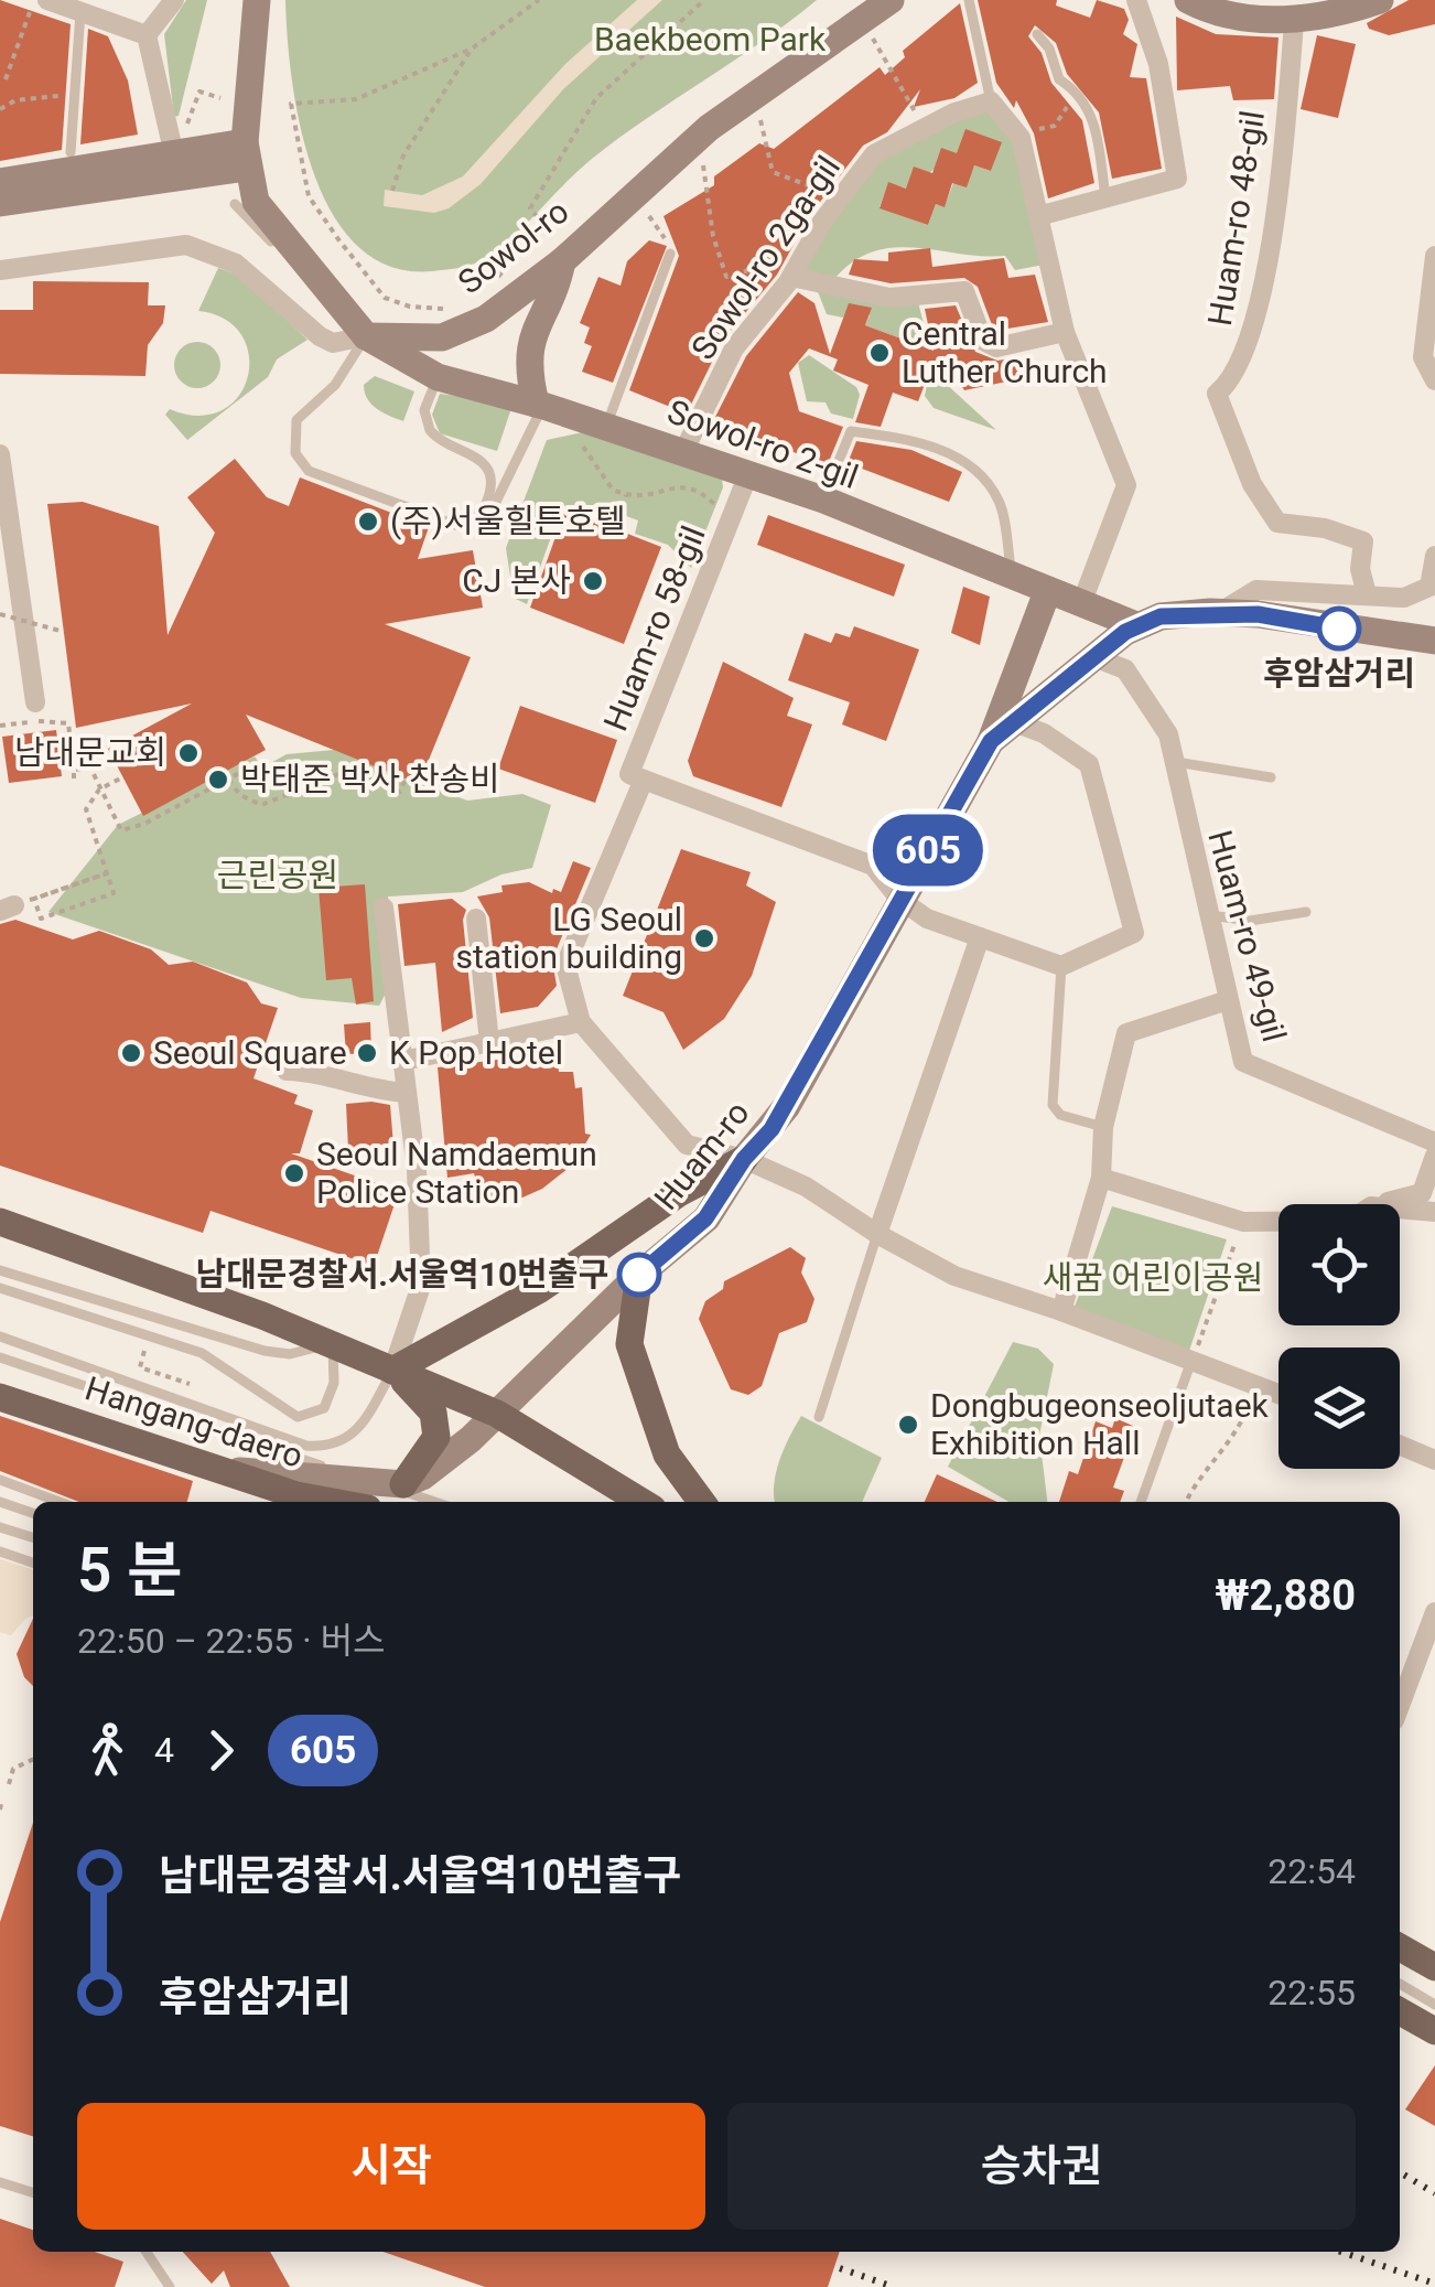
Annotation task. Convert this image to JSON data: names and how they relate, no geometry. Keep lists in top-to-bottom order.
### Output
{
  "streets": {
    "main road": [
      "Sowol-ro",
      "Sowol-ro 2-gil",
      "Huam-ro",
      "Hangang-daero"
    ],
    "street": [
      "Huam-ro 48-gil",
      "Sowol-ro 2ga-gil",
      "Huam-ro 58-gil",
      "Huam-ro 49-gil"
    ]
  },
  "crossings": [
    ["Sowol-ro", "Sowol-ro 2-gil"],
    ["Sowol-ro 2ga-gil", "Sowol-ro 2-gil"],
    ["Sowol-ro 2-gil", "Huam-ro 58-gil"],
    ["Sowol-ro 2-gil", "Huam-ro"],
    ["Huam-ro 58-gil", "Huam-ro"],
    ["Huam-ro 49-gil", "Huam-ro"],
    ["Huam-ro", "Hangang-daero"]
  ],
  "parks": ["Baekbeom Park", "근린공원", "새꿈 어린이공원"],
  "places": [
    "Central Luther Church",
    "(주)서울힐튼호텔",
    "CJ 본사",
    "후암삼거리",
    "남대문교회",
    "박태준 박사 찬송비",
    "LG Seoul station building",
    "Seoul Square",
    "K Pop Hotel",
    "Seoul Namdaemun Police Station",
    "남대문경찰서.서울역10번출구",
    "Dongbugeonseoljutaek Exhibition Hall"
  ],
  "lines": ["bus line 605"],
  "page": {
    "on_map": "605",
    "heading": ["5 분", "22:50 – 22:55 · 버스", "₩2,880"],
    "legs": ["4", "605"],
    "list": [
      {
        "name": "남대문경찰서.서울역10번출구",
        "value": "22:54"
      },
      {
        "name": "후암삼거리",
        "value": "22:55"
      }
    ],
    "buttons": ["시작", "승차권"]
  }
}
